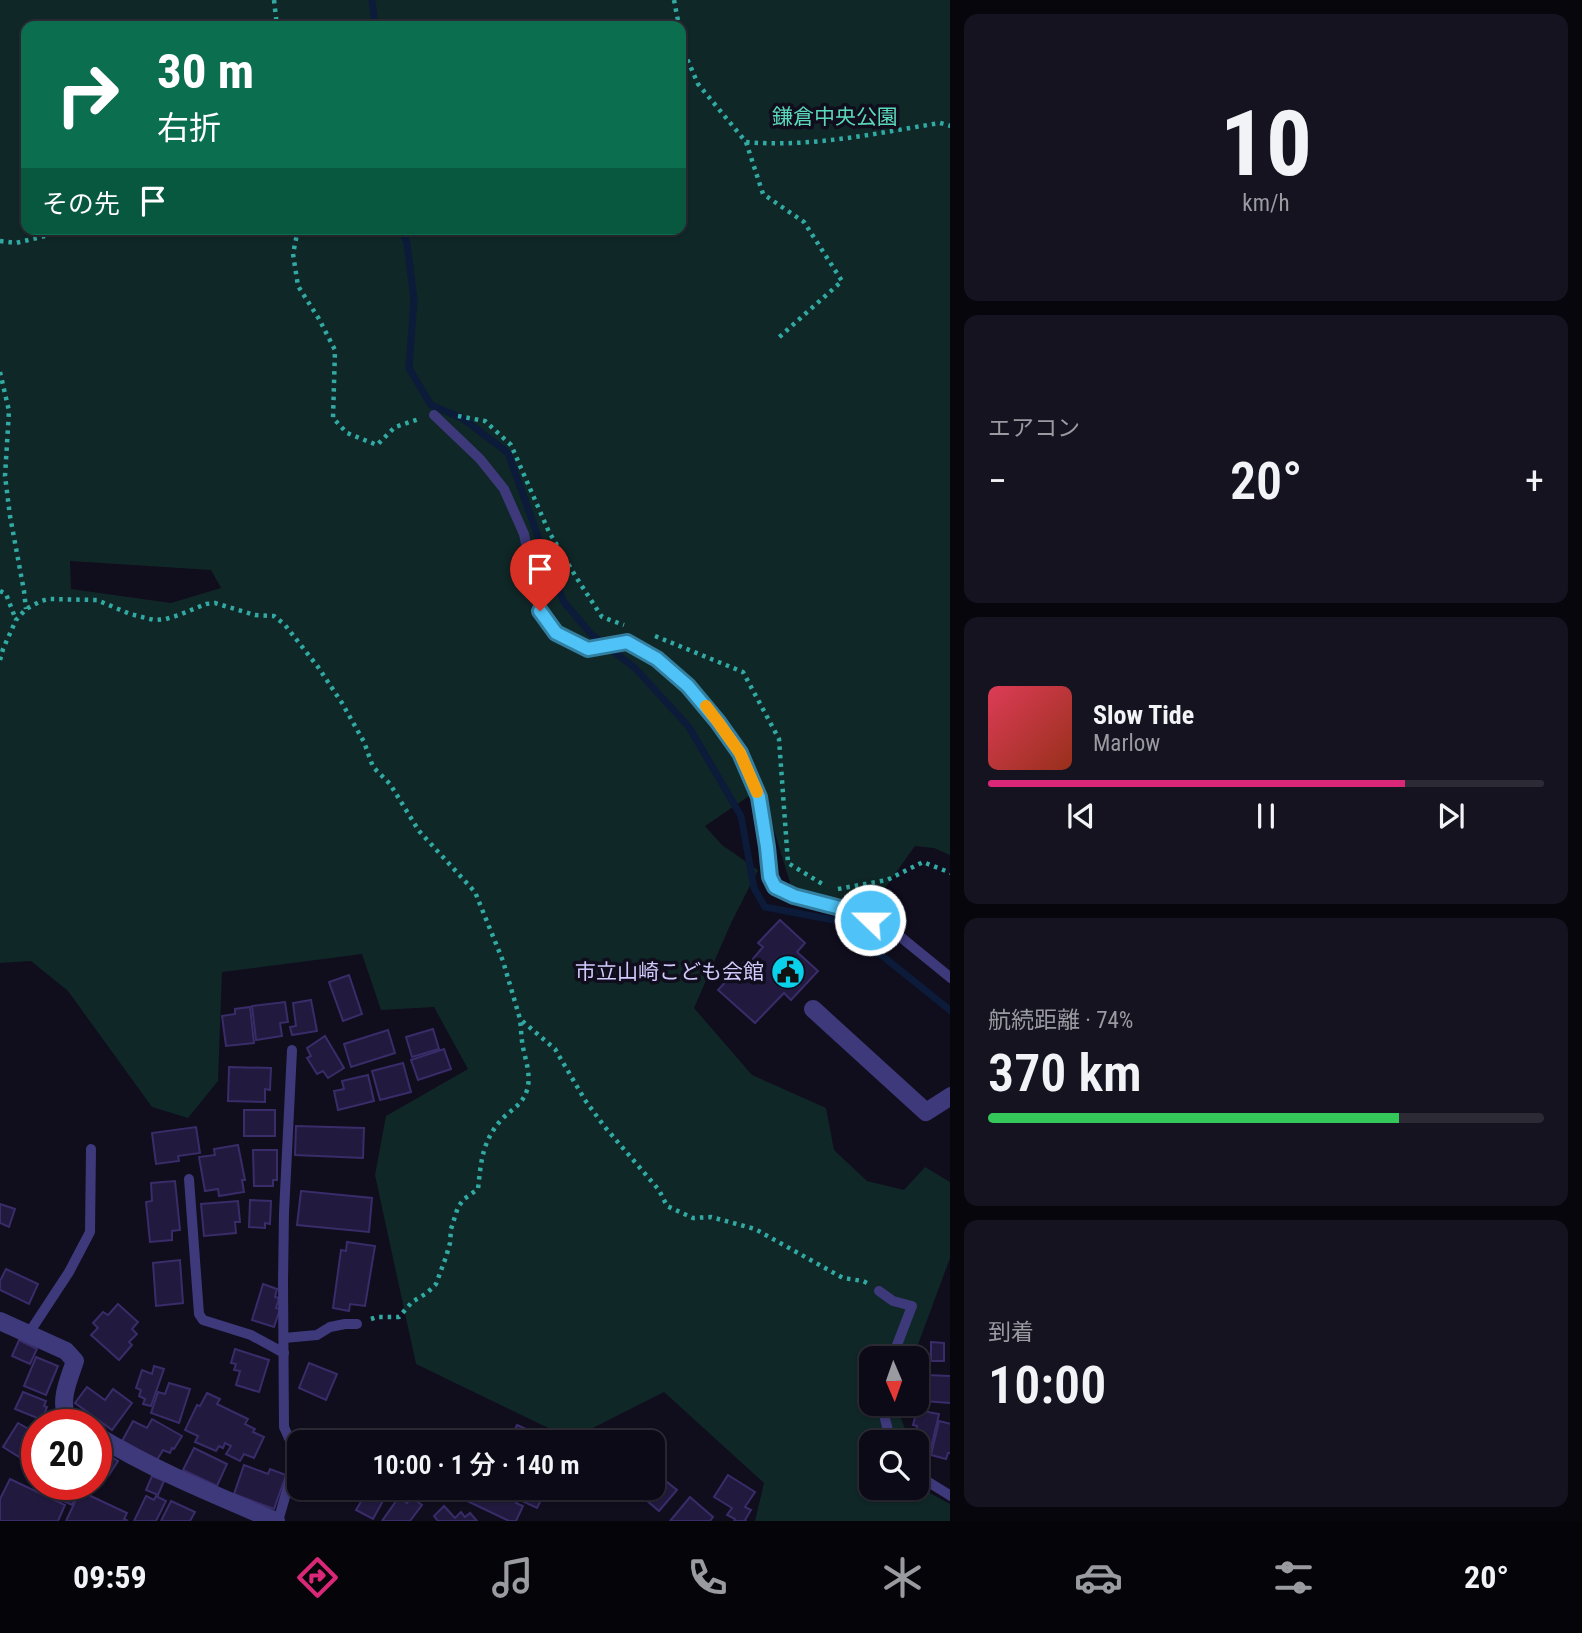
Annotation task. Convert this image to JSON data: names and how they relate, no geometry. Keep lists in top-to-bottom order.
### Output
{
  "parks": ["鎌倉中央公園"],
  "places": {
    "public building": ["市立山崎こども会館"]
  },
  "north": "bottom",
  "page": {
    "tile": [
      ["10", "km/h"],
      "エアコン",
      ["航続距離 · 74%", "370 km"],
      ["到着", "10:00"]
    ],
    "turn": ["30 m", "右折"],
    "then": "その先",
    "heat": ["−", "20°", "+"],
    "song": ["Slow Tide", "Marlow"],
    "limit": "20",
    "trip": "10:00 · 1 分 · 140 m",
    "tabs": ["09:59", "20°"]
  }
}
